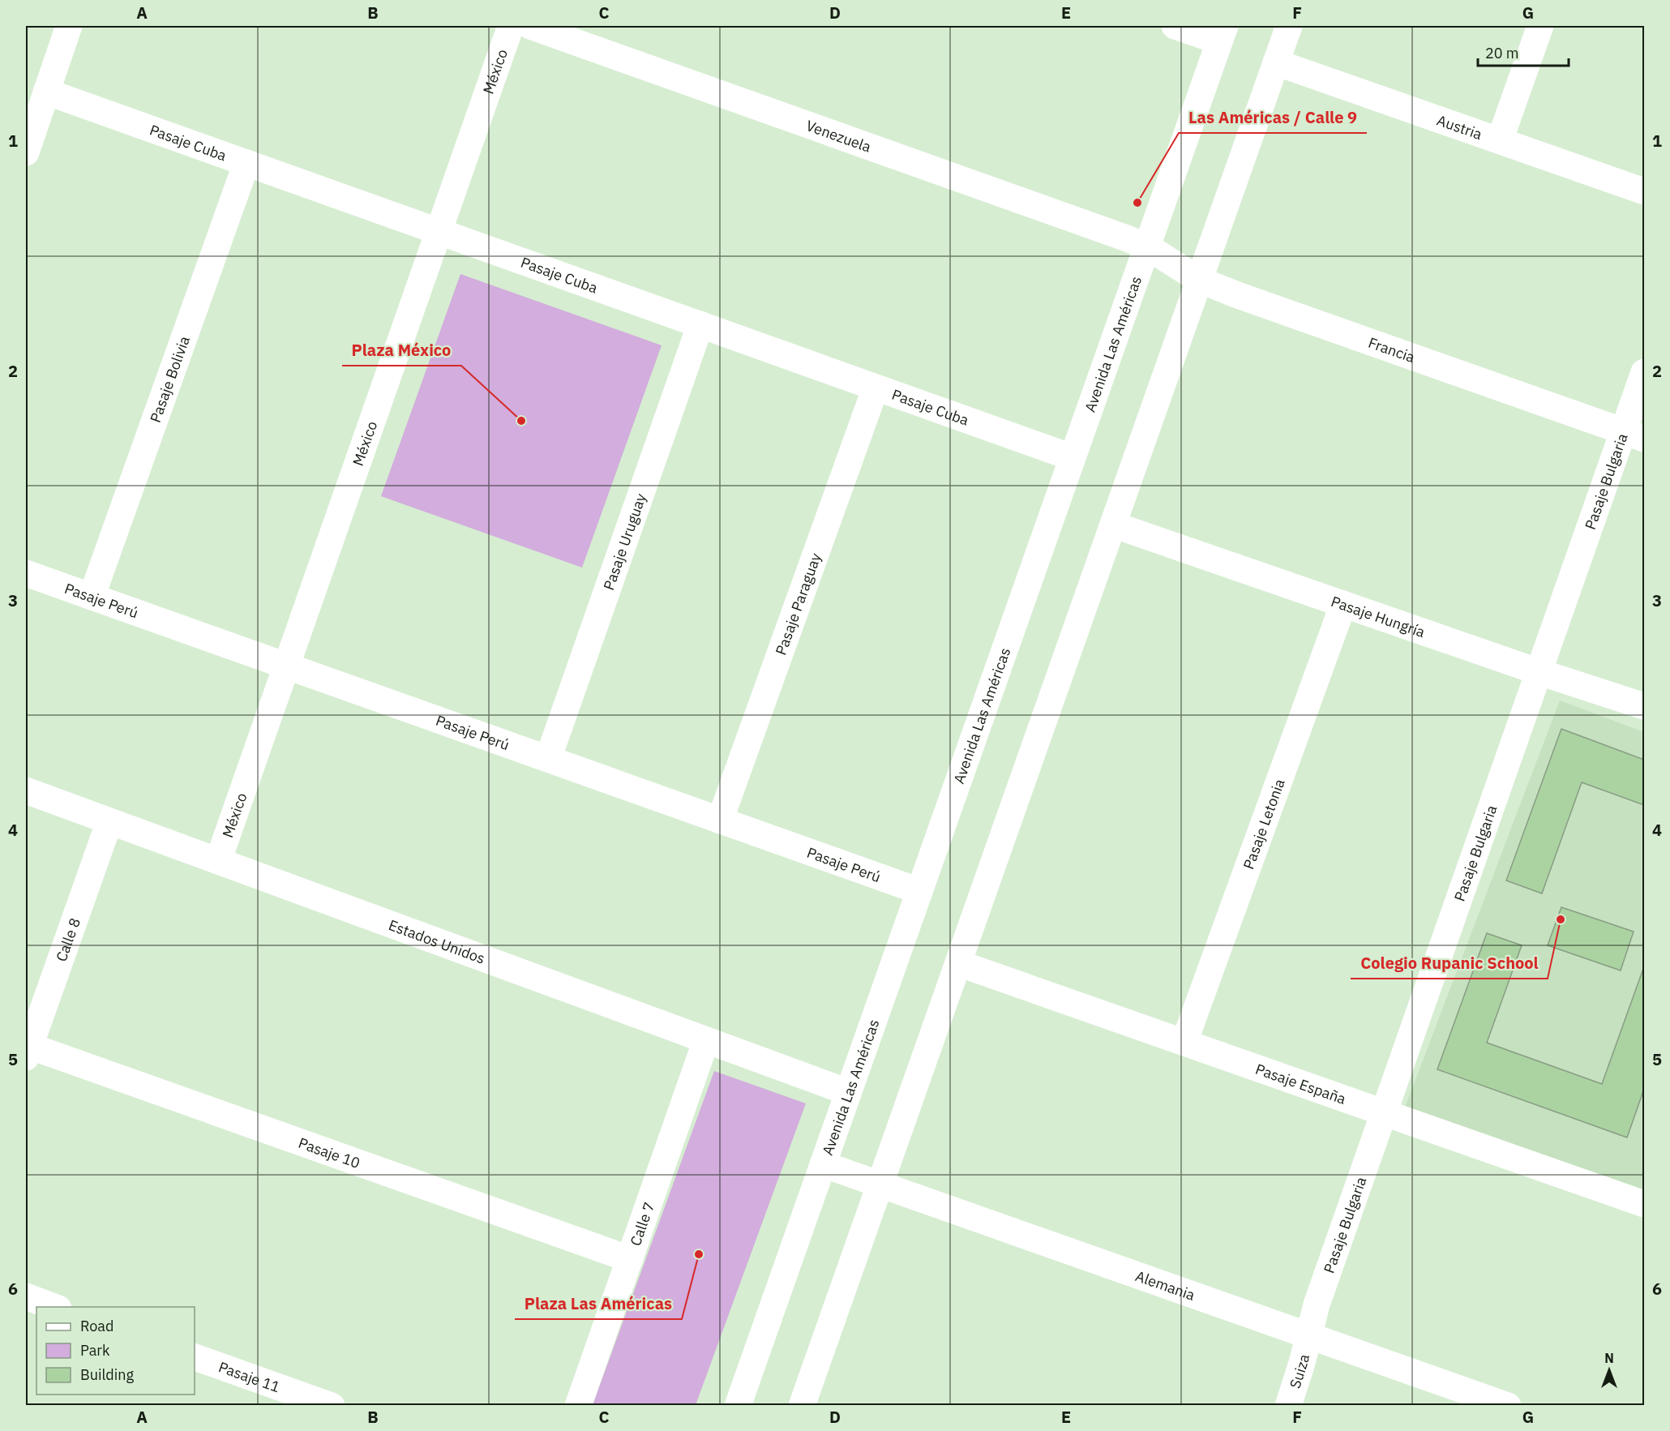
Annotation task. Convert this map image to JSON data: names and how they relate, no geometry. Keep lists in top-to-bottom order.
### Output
{
  "streets": {
    "street": [
      "México",
      "Austria",
      "Venezuela",
      "Pasaje Cuba",
      "Avenida Las Américas",
      "Francia",
      "Pasaje Bolivia",
      "Pasaje Bulgaria",
      "Pasaje Uruguay",
      "Pasaje Perú",
      "Pasaje Paraguay",
      "Pasaje Hungría",
      "Pasaje Letonia",
      "Calle 8",
      "Estados Unidos",
      "Pasaje España",
      "Pasaje 10",
      "Calle 7",
      "Alemania",
      "Suiza",
      "Pasaje 11"
    ]
  },
  "crossings": [
    ["México", "Pasaje Cuba"],
    ["México", "Pasaje Perú"],
    ["México", "Estados Unidos"],
    ["Venezuela", "Avenida Las Américas"],
    ["Venezuela", "Francia"],
    ["Pasaje Cuba", "Avenida Las Américas"],
    ["Pasaje Cuba", "Pasaje Bolivia"],
    ["Pasaje Cuba", "Pasaje Uruguay"],
    ["Pasaje Cuba", "Pasaje Paraguay"],
    ["Avenida Las Américas", "Francia"],
    ["Avenida Las Américas", "Pasaje Perú"],
    ["Avenida Las Américas", "Estados Unidos"],
    ["Avenida Las Américas", "Alemania"],
    ["Francia", "Pasaje Bulgaria"],
    ["Pasaje Bolivia", "Pasaje Perú"],
    ["Pasaje Bulgaria", "Pasaje Hungría"],
    ["Pasaje Bulgaria", "Pasaje España"],
    ["Pasaje Bulgaria", "Alemania"],
    ["Pasaje Bulgaria", "Suiza"],
    ["Pasaje Uruguay", "Pasaje Perú"],
    ["Pasaje Perú", "Pasaje Paraguay"],
    ["Pasaje Hungría", "Pasaje Letonia"],
    ["Pasaje Letonia", "Pasaje España"],
    ["Calle 8", "Estados Unidos"],
    ["Calle 8", "Pasaje 10"],
    ["Estados Unidos", "Calle 7"],
    ["Pasaje 10", "Calle 7"],
    ["Alemania", "Suiza"]
  ],
  "places": [
    "Las Américas / Calle 9",
    "Plaza México",
    "Colegio Rupanic School",
    "Plaza Las Américas"
  ],
  "legend": ["Road", "Park", "Building"],
  "scale_bar": "20 m",
  "north": "top",
  "grid": {
    "columns": [
      "A",
      "B",
      "C",
      "D",
      "E",
      "F",
      "G"
    ],
    "rows": [
      "1",
      "2",
      "3",
      "4",
      "5",
      "6"
    ]
  }
}
